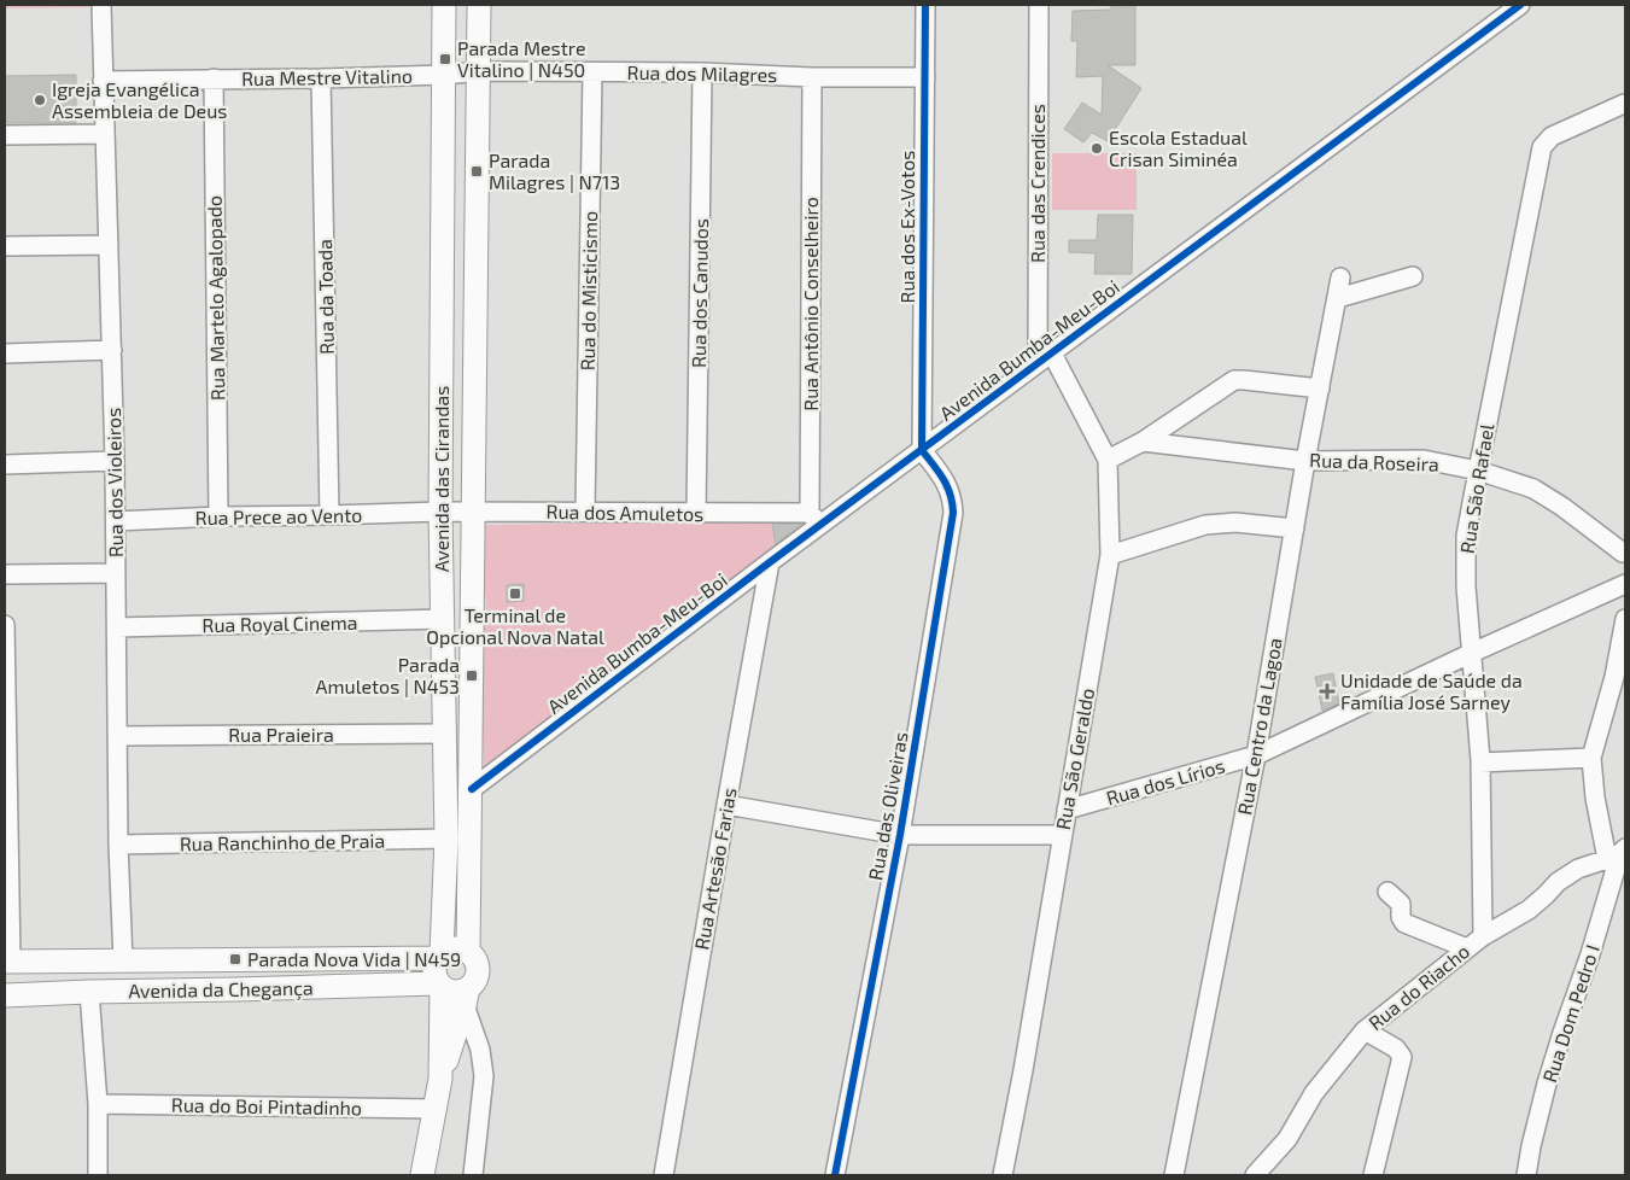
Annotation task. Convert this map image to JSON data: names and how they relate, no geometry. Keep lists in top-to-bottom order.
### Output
{
  "streets": {
    "street": [
      "Rua dos Milagres",
      "Rua Mestre Vitalino",
      "Rua das Crendices",
      "Rua dos Ex-Votos",
      "Rua do Misticismo",
      "Rua dos Canudos",
      "Rua da Toada",
      "Rua Martelo Agalopado",
      "Rua Antônio Conselheiro",
      "Avenida Bumba-Meu-Boi",
      "Rua da Roseira",
      "Avenida das Cirandas",
      "Rua dos Violeiros",
      "Rua São Rafael",
      "Rua dos Amuletos",
      "Rua Prece ao Vento",
      "Rua Royal Cinema",
      "Rua Centro da Lagoa",
      "Rua Praieira",
      "Rua São Geraldo",
      "Rua dos Lírios",
      "Rua das Oliveiras",
      "Rua Ranchinho de Praia",
      "Rua Artesão Farias",
      "Rua do Riacho",
      "Avenida da Chegança",
      "Rua Dom Pedro I",
      "Rua do Boi Pintadinho"
    ]
  },
  "crossings": [
    ["Rua dos Milagres", "Rua Mestre Vitalino"],
    ["Rua dos Milagres", "Rua dos Ex-Votos"],
    ["Rua dos Milagres", "Rua do Misticismo"],
    ["Rua dos Milagres", "Rua dos Canudos"],
    ["Rua dos Milagres", "Rua Antônio Conselheiro"],
    ["Rua dos Milagres", "Avenida das Cirandas"],
    ["Rua Mestre Vitalino", "Rua da Toada"],
    ["Rua Mestre Vitalino", "Rua Martelo Agalopado"],
    ["Rua Mestre Vitalino", "Avenida das Cirandas"],
    ["Rua Mestre Vitalino", "Rua dos Violeiros"],
    ["Rua das Crendices", "Avenida Bumba-Meu-Boi"],
    ["Rua das Crendices", "Rua São Geraldo"],
    ["Rua dos Ex-Votos", "Avenida Bumba-Meu-Boi"],
    ["Rua dos Ex-Votos", "Rua das Oliveiras"],
    ["Rua do Misticismo", "Rua dos Amuletos"],
    ["Rua dos Canudos", "Rua dos Amuletos"],
    ["Rua da Toada", "Rua Prece ao Vento"],
    ["Rua Martelo Agalopado", "Rua Prece ao Vento"],
    ["Rua Antônio Conselheiro", "Avenida Bumba-Meu-Boi"],
    ["Rua Antônio Conselheiro", "Rua dos Amuletos"],
    ["Avenida Bumba-Meu-Boi", "Avenida das Cirandas"],
    ["Avenida Bumba-Meu-Boi", "Rua dos Amuletos"],
    ["Avenida Bumba-Meu-Boi", "Rua São Geraldo"],
    ["Avenida Bumba-Meu-Boi", "Rua das Oliveiras"],
    ["Avenida Bumba-Meu-Boi", "Rua Artesão Farias"],
    ["Rua da Roseira", "Rua São Rafael"],
    ["Rua da Roseira", "Rua Centro da Lagoa"],
    ["Avenida das Cirandas", "Rua dos Amuletos"],
    ["Avenida das Cirandas", "Rua Prece ao Vento"],
    ["Avenida das Cirandas", "Rua Royal Cinema"],
    ["Avenida das Cirandas", "Rua Praieira"],
    ["Avenida das Cirandas", "Rua Ranchinho de Praia"],
    ["Avenida das Cirandas", "Avenida da Chegança"],
    ["Rua dos Violeiros", "Rua Prece ao Vento"],
    ["Rua dos Violeiros", "Rua Royal Cinema"],
    ["Rua dos Violeiros", "Rua Praieira"],
    ["Rua dos Violeiros", "Rua Ranchinho de Praia"],
    ["Rua dos Violeiros", "Avenida da Chegança"],
    ["Rua São Rafael", "Rua dos Lírios"],
    ["Rua São Rafael", "Rua do Riacho"],
    ["Rua dos Amuletos", "Rua Prece ao Vento"],
    ["Rua Centro da Lagoa", "Rua dos Lírios"],
    ["Rua São Geraldo", "Rua dos Lírios"],
    ["Rua do Riacho", "Rua Dom Pedro I"]
  ],
  "places": {
    "transit": [
      "Parada Mestre Vitalino | N450",
      "Parada Milagres | N713",
      "Terminal de Opcional Nova Natal",
      "Parada Amuletos | N453",
      "Parada Nova Vida | N459"
    ],
    "other": ["Igreja Evangélica Assembleia de Deus", "Escola Estadual Crisan Siminéa"],
    "health": ["Unidade de Saúde da Família José Sarney"]
  }
}
